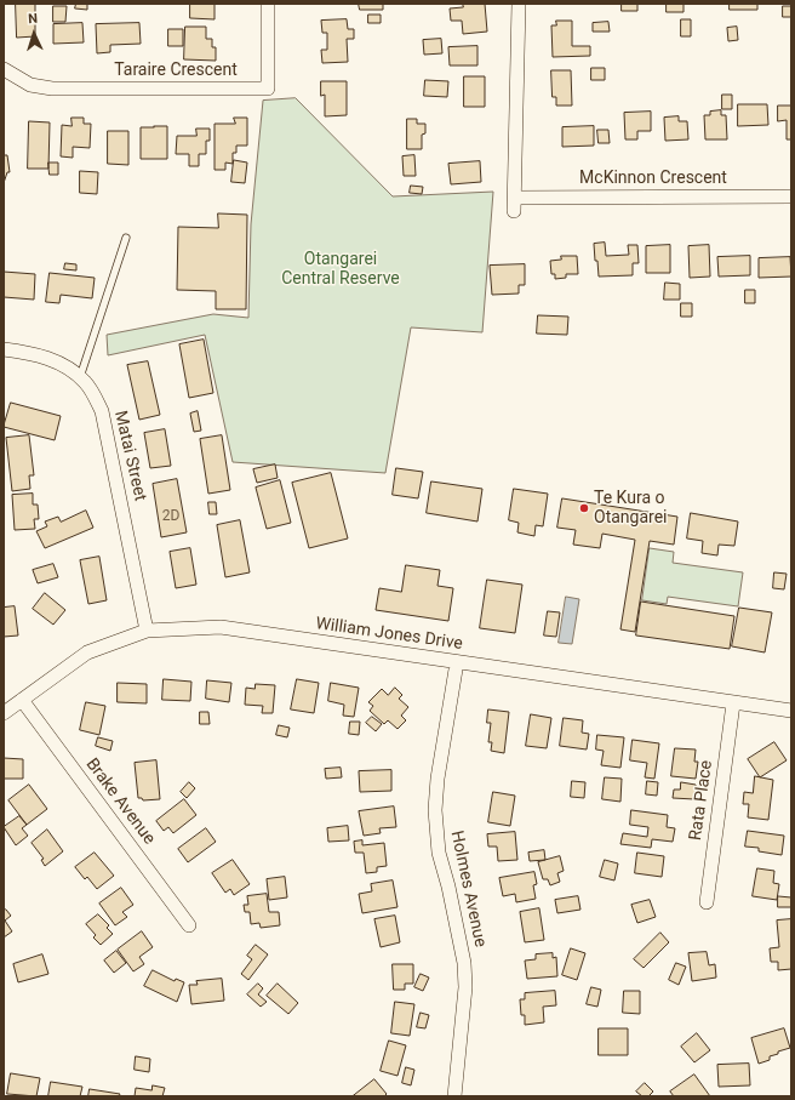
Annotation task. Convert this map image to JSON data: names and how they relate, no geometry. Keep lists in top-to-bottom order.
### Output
{
  "streets": {
    "street": [
      "Taraire Crescent",
      "McKinnon Crescent",
      "Matai Street",
      "William Jones Drive",
      "Rata Place",
      "Brake Avenue",
      "Holmes Avenue"
    ]
  },
  "crossings": [
    ["Matai Street", "William Jones Drive"],
    ["William Jones Drive", "Rata Place"],
    ["William Jones Drive", "Brake Avenue"],
    ["William Jones Drive", "Holmes Avenue"]
  ],
  "parks": ["Otangarei Central Reserve"],
  "places": ["Te Kura o Otangarei"],
  "house_numbers": ["2D"],
  "north": "top"
}
